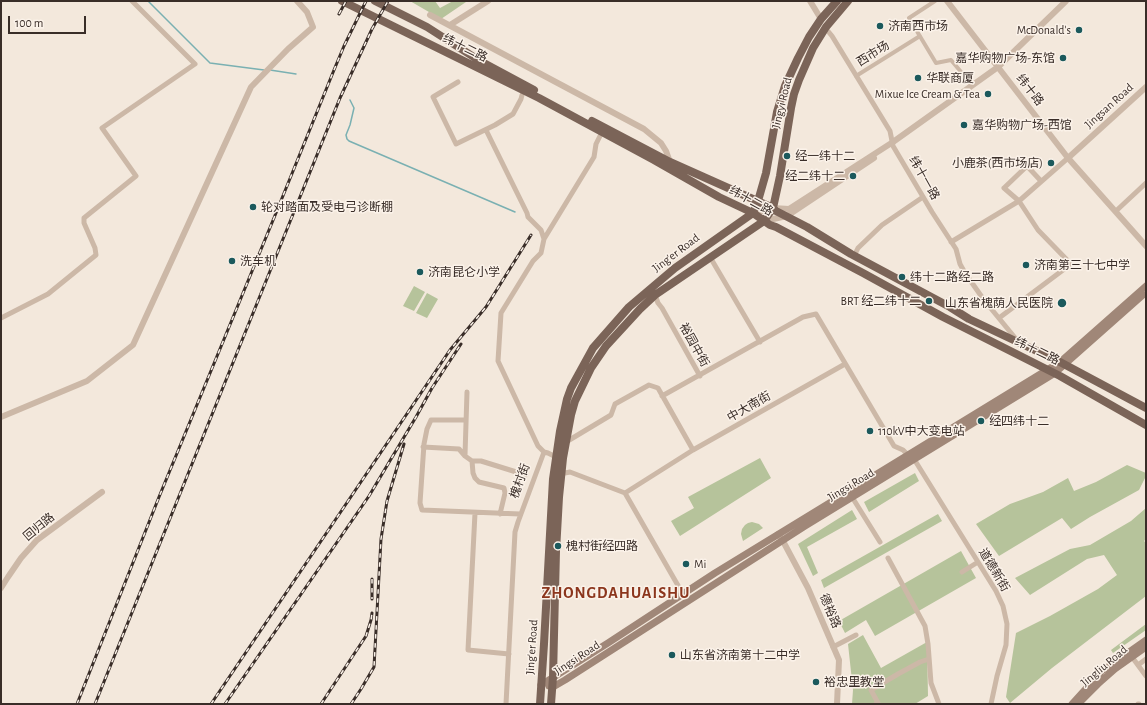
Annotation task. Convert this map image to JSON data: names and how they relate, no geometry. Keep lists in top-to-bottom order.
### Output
{
  "streets": {
    "main road": [
      "纬十二路",
      "Jingyi Road",
      "Jing'er Road",
      "Jingsi Road",
      "Jingliu Road"
    ],
    "street": [
      "西市场",
      "纬十路",
      "Jingsan Road",
      "纬十一路",
      "裕园中街",
      "中大南街",
      "槐村街",
      "回归路",
      "道德新街",
      "德裕路"
    ]
  },
  "crossings": [
    ["纬十二路", "Jingyi Road"],
    ["纬十二路", "纬十一路"],
    ["纬十二路", "Jing'er Road"],
    ["纬十二路", "Jingsi Road"],
    ["西市场", "纬十一路"],
    ["纬十路", "Jingsan Road"],
    ["纬十路", "Jing'er Road"],
    ["Jingyi Road", "纬十一路"],
    ["Jingyi Road", "Jing'er Road"],
    ["纬十一路", "Jing'er Road"],
    ["Jing'er Road", "裕园中街"],
    ["Jing'er Road", "Jingsi Road"],
    ["Jingsi Road", "道德新街"],
    ["Jingsi Road", "德裕路"]
  ],
  "districts": ["ZHONGDAHUAISHU"],
  "places": [
    "济南西市场",
    "McDonald's",
    "嘉华购物广场-东馆",
    "华联商厦",
    "Mixue Ice Cream & Tea",
    "嘉华购物广场-西馆",
    "经一纬十二",
    "小鹿茶(西市场店)",
    "经二纬十二",
    "轮对踏面及受电弓诊断棚",
    "洗车机",
    "济南第三十七中学",
    "济南昆仑小学",
    "纬十二路经二路",
    "BRT 经二纬十二",
    "山东省槐荫人民医院",
    "经四纬十二",
    "110kV中大变电站",
    "槐村街经四路",
    "Mi",
    "山东省济南第十二中学",
    "裕忠里教堂"
  ],
  "scale_bar": "100 m"
}
